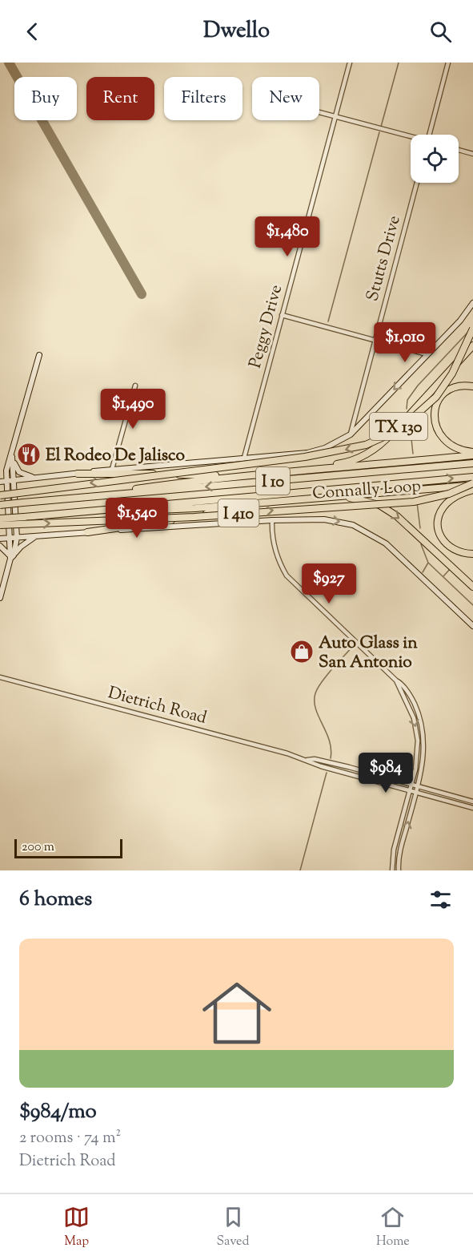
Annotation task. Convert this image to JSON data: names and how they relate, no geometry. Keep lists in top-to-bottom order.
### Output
{
  "streets": {
    "highway": [
      "TX 130",
      "I 10",
      "Connally Loop",
      "I 410"
    ],
    "street": ["Stutts Drive", "Peggy Drive", "Dietrich Road"]
  },
  "crossings": [
    ["TX 130", "I 10"]
  ],
  "places": {
    "restaurant": ["El Rodeo De Jalisco"],
    "shop": ["Auto Glass in San Antonio"]
  },
  "scale_bar": "200 m",
  "page": {
    "header": "Dwello",
    "chip": [
      "Buy",
      "Rent",
      "Filters",
      "New"
    ],
    "price": [
      "$1,480",
      "$1,010",
      "$1,490",
      "$1,540",
      "$927",
      "$984"
    ],
    "scale": "200 m",
    "heading": "6 homes",
    "list": [
      {
        "name": "$984/mo",
        "note": "2 rooms · 74 m² · Dietrich Road"
      }
    ],
    "tabs": ["Map", "Saved", "Home"]
  }
}
